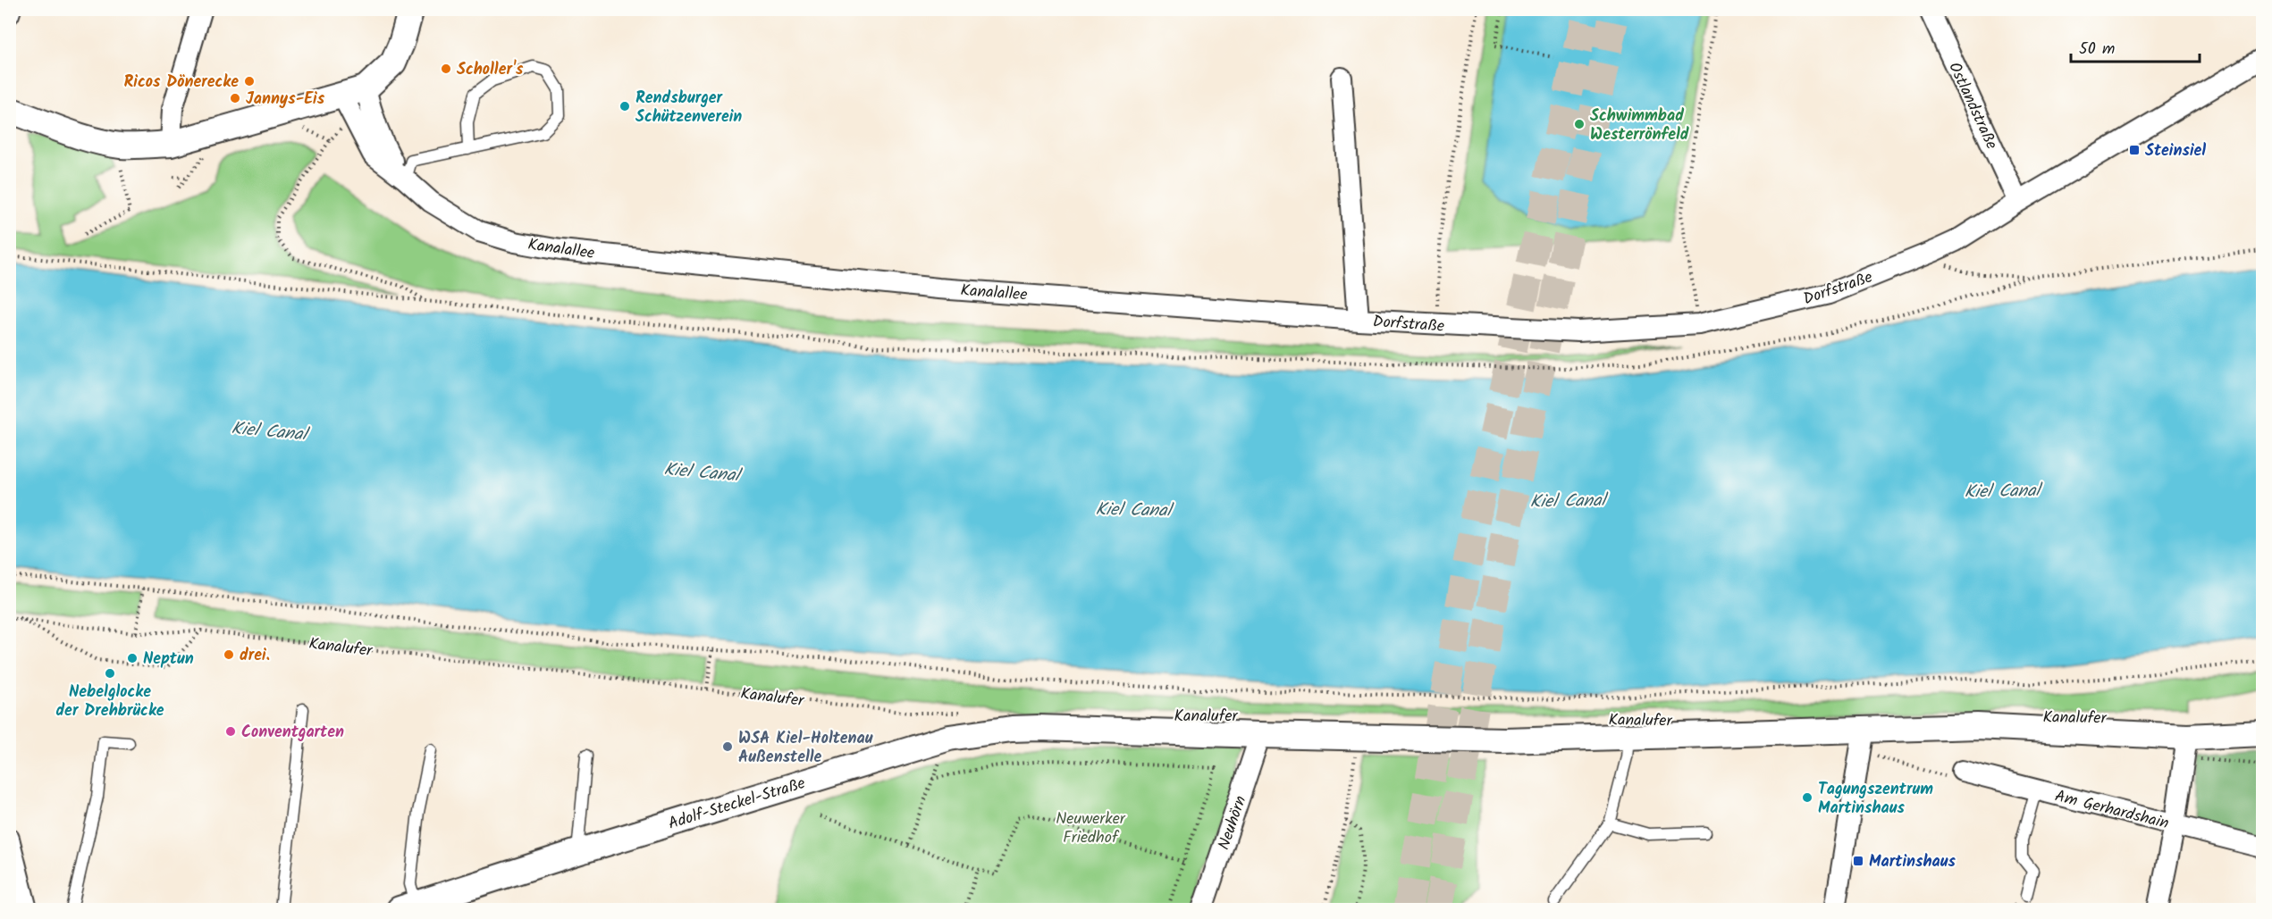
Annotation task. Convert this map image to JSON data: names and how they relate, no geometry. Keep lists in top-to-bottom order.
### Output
{
  "streets": {
    "street": [
      "Ostlandstraße",
      "Kanalallee",
      "Dorfstraße",
      "Kanalufer",
      "Adolf-Steckel-Straße",
      "Am Gerhardshain",
      "Neuhörn"
    ]
  },
  "crossings": [
    ["Ostlandstraße", "Dorfstraße"],
    ["Kanalallee", "Dorfstraße"],
    ["Kanalufer", "Adolf-Steckel-Straße"],
    ["Kanalufer", "Neuhörn"]
  ],
  "water": ["Kiel Canal"],
  "parks": ["Neuwerker Friedhof"],
  "places": {
    "other": [
      "Scholler's",
      "Ricos Dönerecke",
      "Jannys-Eis",
      "Rendsburger Schützenverein",
      "Schwimmbad Westerrönfeld",
      "drei.",
      "Neptun",
      "Nebelglocke der Drehbrücke",
      "Conventgarten",
      "WSA Kiel-Holtenau Außenstelle",
      "Tagungszentrum Martinshaus"
    ],
    "transit": ["Steinsiel", "Martinshaus"]
  },
  "scale_bar": "50 m"
}
